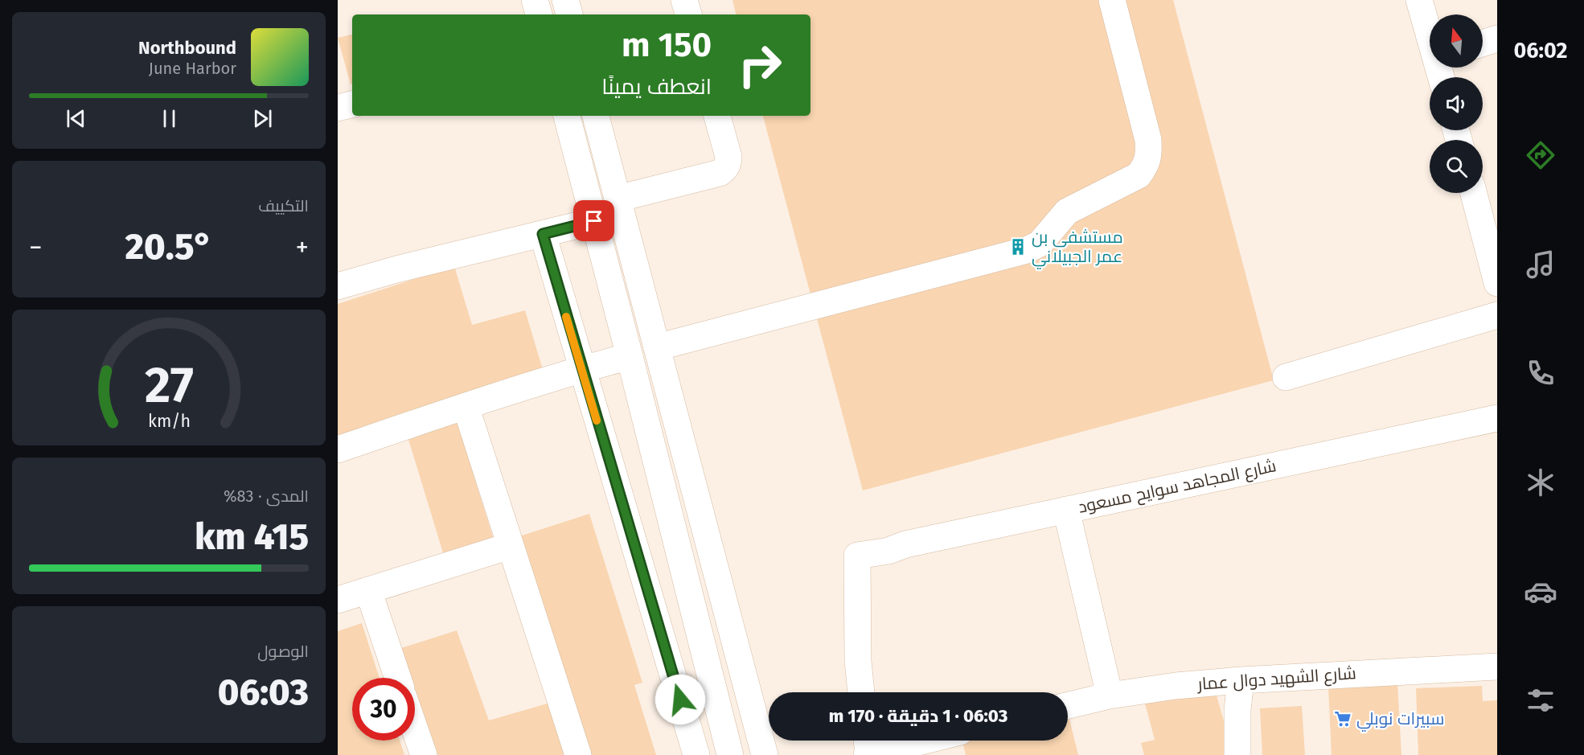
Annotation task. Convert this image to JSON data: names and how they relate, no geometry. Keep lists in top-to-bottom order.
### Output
{
  "streets": {
    "street": ["شارع المجاهد سوايح مسعود", "شارع الشهيد دوال عمار"]
  },
  "places": {
    "building": ["مستشفى بن عمر الجبيلاني"],
    "supermarket": ["سبيرات نوبلي"]
  },
  "north": "top",
  "page": {
    "tabs": "06:02",
    "turn": ["150 m", "انعطف يمينًا"],
    "song": ["Northbound", "June Harbor"],
    "tile": [
      "التكييف",
      ["المدى · 83%", "415 km"],
      ["الوصول", "06:03"]
    ],
    "heat": ["−", "20.5°", "+"],
    "limit": "30",
    "trip": "06:03 · 1 دقيقة · 170 m",
    "gauge": ["27", "km/h"]
  }
}
